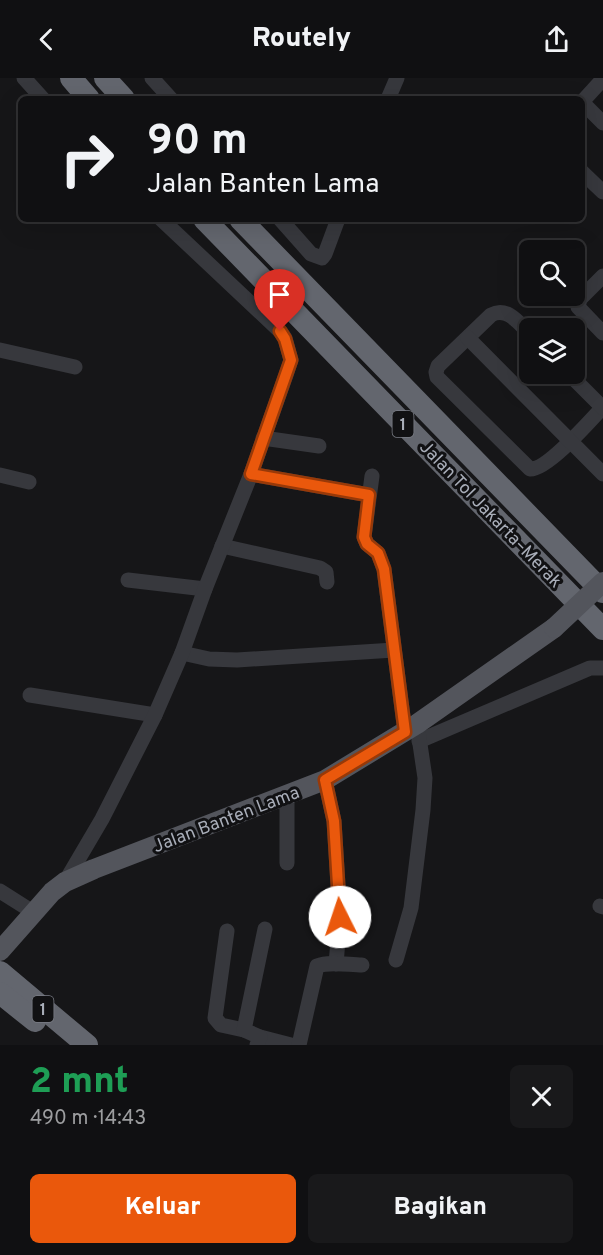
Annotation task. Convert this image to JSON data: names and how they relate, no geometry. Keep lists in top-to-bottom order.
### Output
{
  "streets": {
    "highway": ["1", "Jalan Tol Jakarta–Merak"],
    "main road": ["Jalan Banten Lama"]
  },
  "page": {
    "header": "Routely",
    "turn": ["90 m", "Jalan Banten Lama"],
    "heading": ["2 mnt", "490 m · 14:43"],
    "buttons": ["Keluar", "Bagikan"]
  }
}
